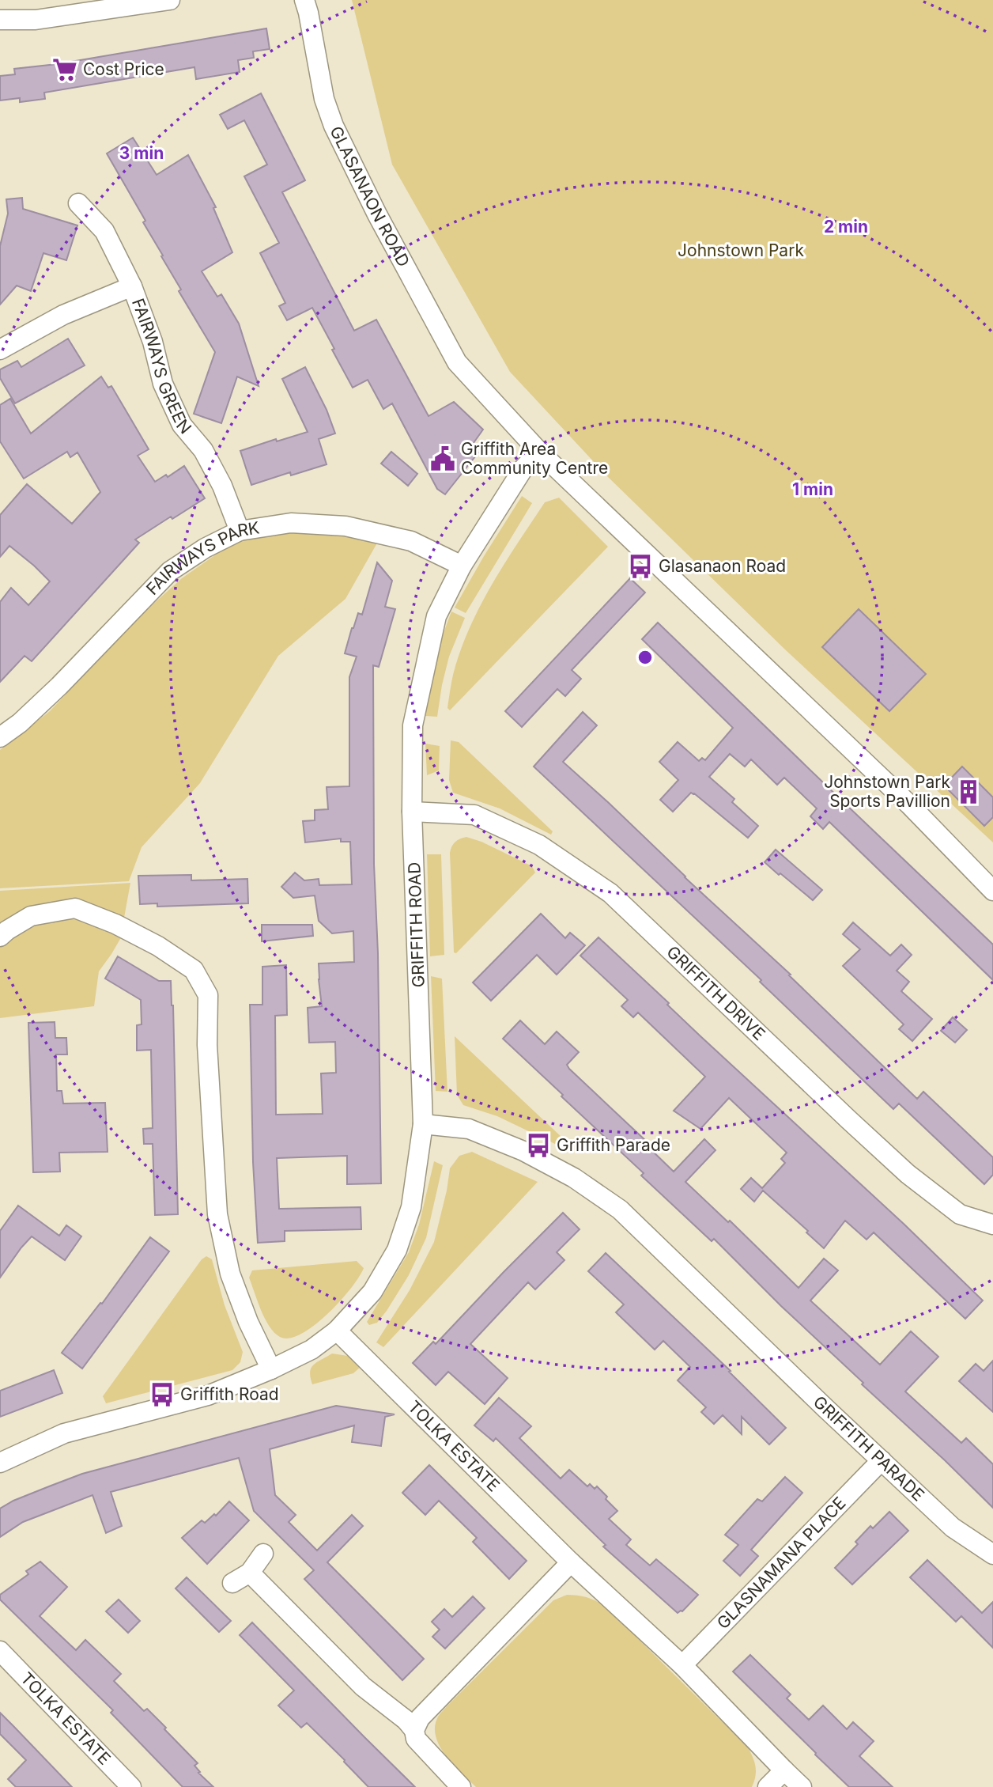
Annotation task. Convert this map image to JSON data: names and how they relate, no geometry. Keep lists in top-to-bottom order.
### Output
{
  "streets": {
    "street": [
      "GLASANAON ROAD",
      "FAIRWAYS GREEN",
      "FAIRWAYS PARK",
      "GRIFFITH ROAD",
      "GRIFFITH DRIVE",
      "TOLKA ESTATE",
      "GRIFFITH PARADE",
      "GLASNAMANA PLACE"
    ]
  },
  "crossings": [
    ["GLASANAON ROAD", "GRIFFITH ROAD"],
    ["FAIRWAYS GREEN", "FAIRWAYS PARK"],
    ["FAIRWAYS PARK", "GRIFFITH ROAD"],
    ["GRIFFITH ROAD", "GRIFFITH DRIVE"],
    ["GRIFFITH ROAD", "TOLKA ESTATE"],
    ["GRIFFITH ROAD", "GRIFFITH PARADE"],
    ["TOLKA ESTATE", "GLASNAMANA PLACE"],
    ["GRIFFITH PARADE", "GLASNAMANA PLACE"]
  ],
  "parks": ["Johnstown Park"],
  "places": {
    "supermarket": ["Cost Price"],
    "public building": ["Griffith Area Community Centre"],
    "bus stop": ["Glasanaon Road", "Griffith Parade", "Griffith Road"],
    "building": ["Johnstown Park Sports Pavillion"]
  },
  "rings": ["3 min", "2 min", "1 min"]
}
